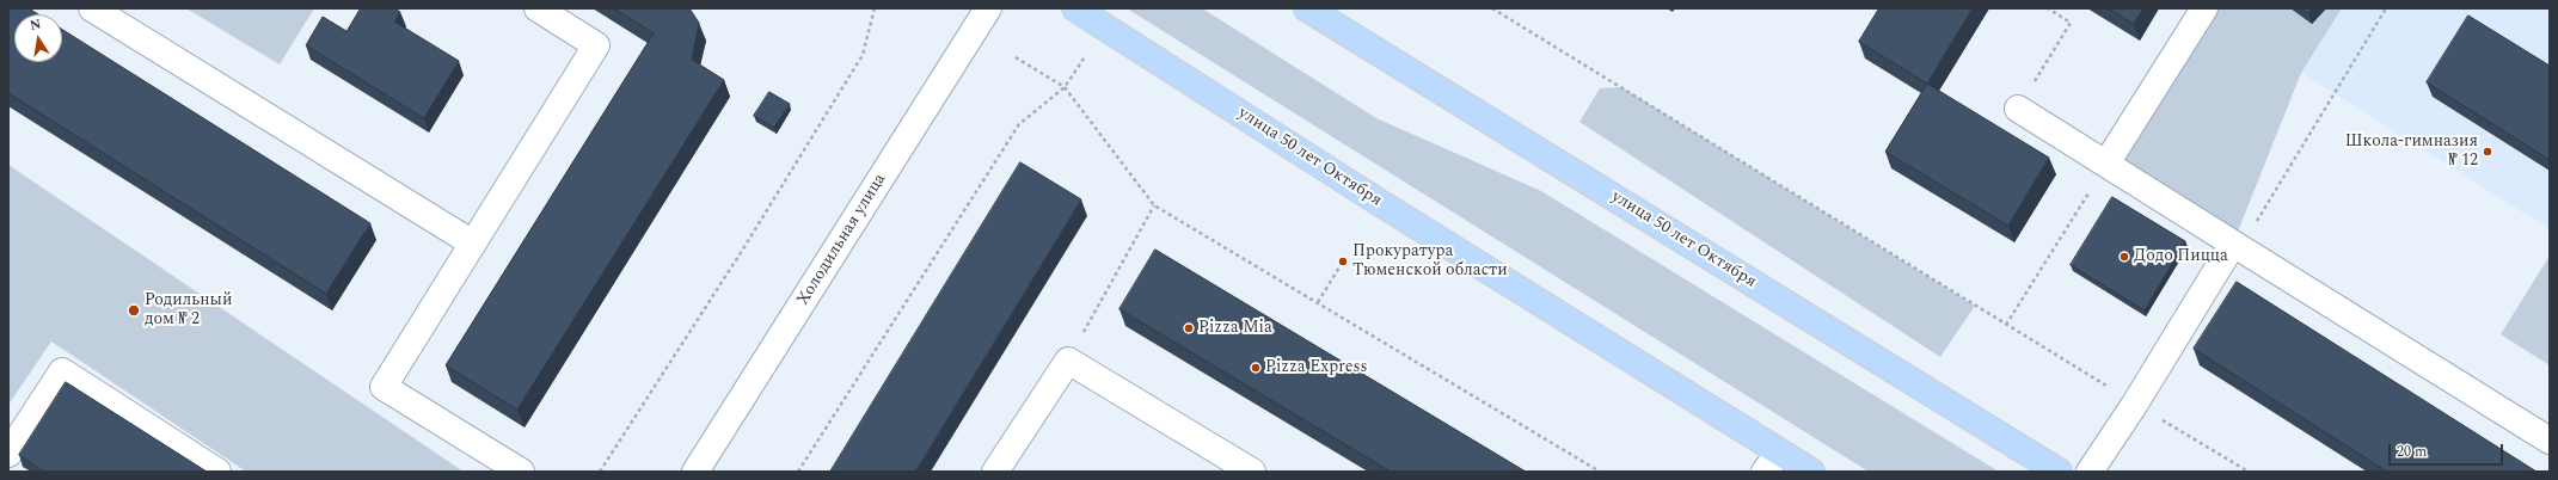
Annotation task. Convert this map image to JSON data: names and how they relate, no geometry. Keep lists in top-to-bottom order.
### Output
{
  "streets": {
    "main road": ["улица 50 лет Октября"],
    "street": ["Холодильная улица"]
  },
  "places": [
    "Школа-гимназия № 12",
    "Додо Пицца",
    "Прокуратура Тюменской области",
    "Родильный дом № 2",
    "Pizza Mia",
    "Pizza Express"
  ],
  "scale_bar": "20 m",
  "north": "top"
}
